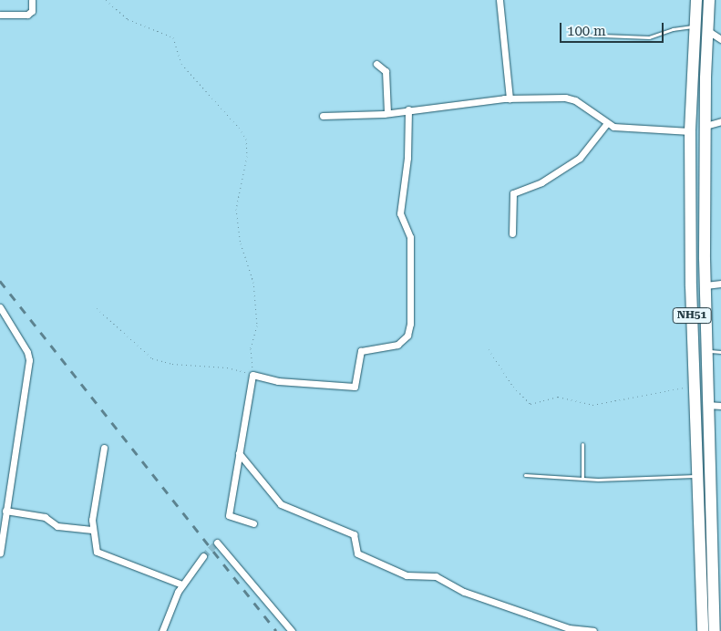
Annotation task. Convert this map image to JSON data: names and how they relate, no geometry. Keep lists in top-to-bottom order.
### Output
{
  "streets": {
    "highway": ["NH51"]
  },
  "scale_bar": "100 m"
}
